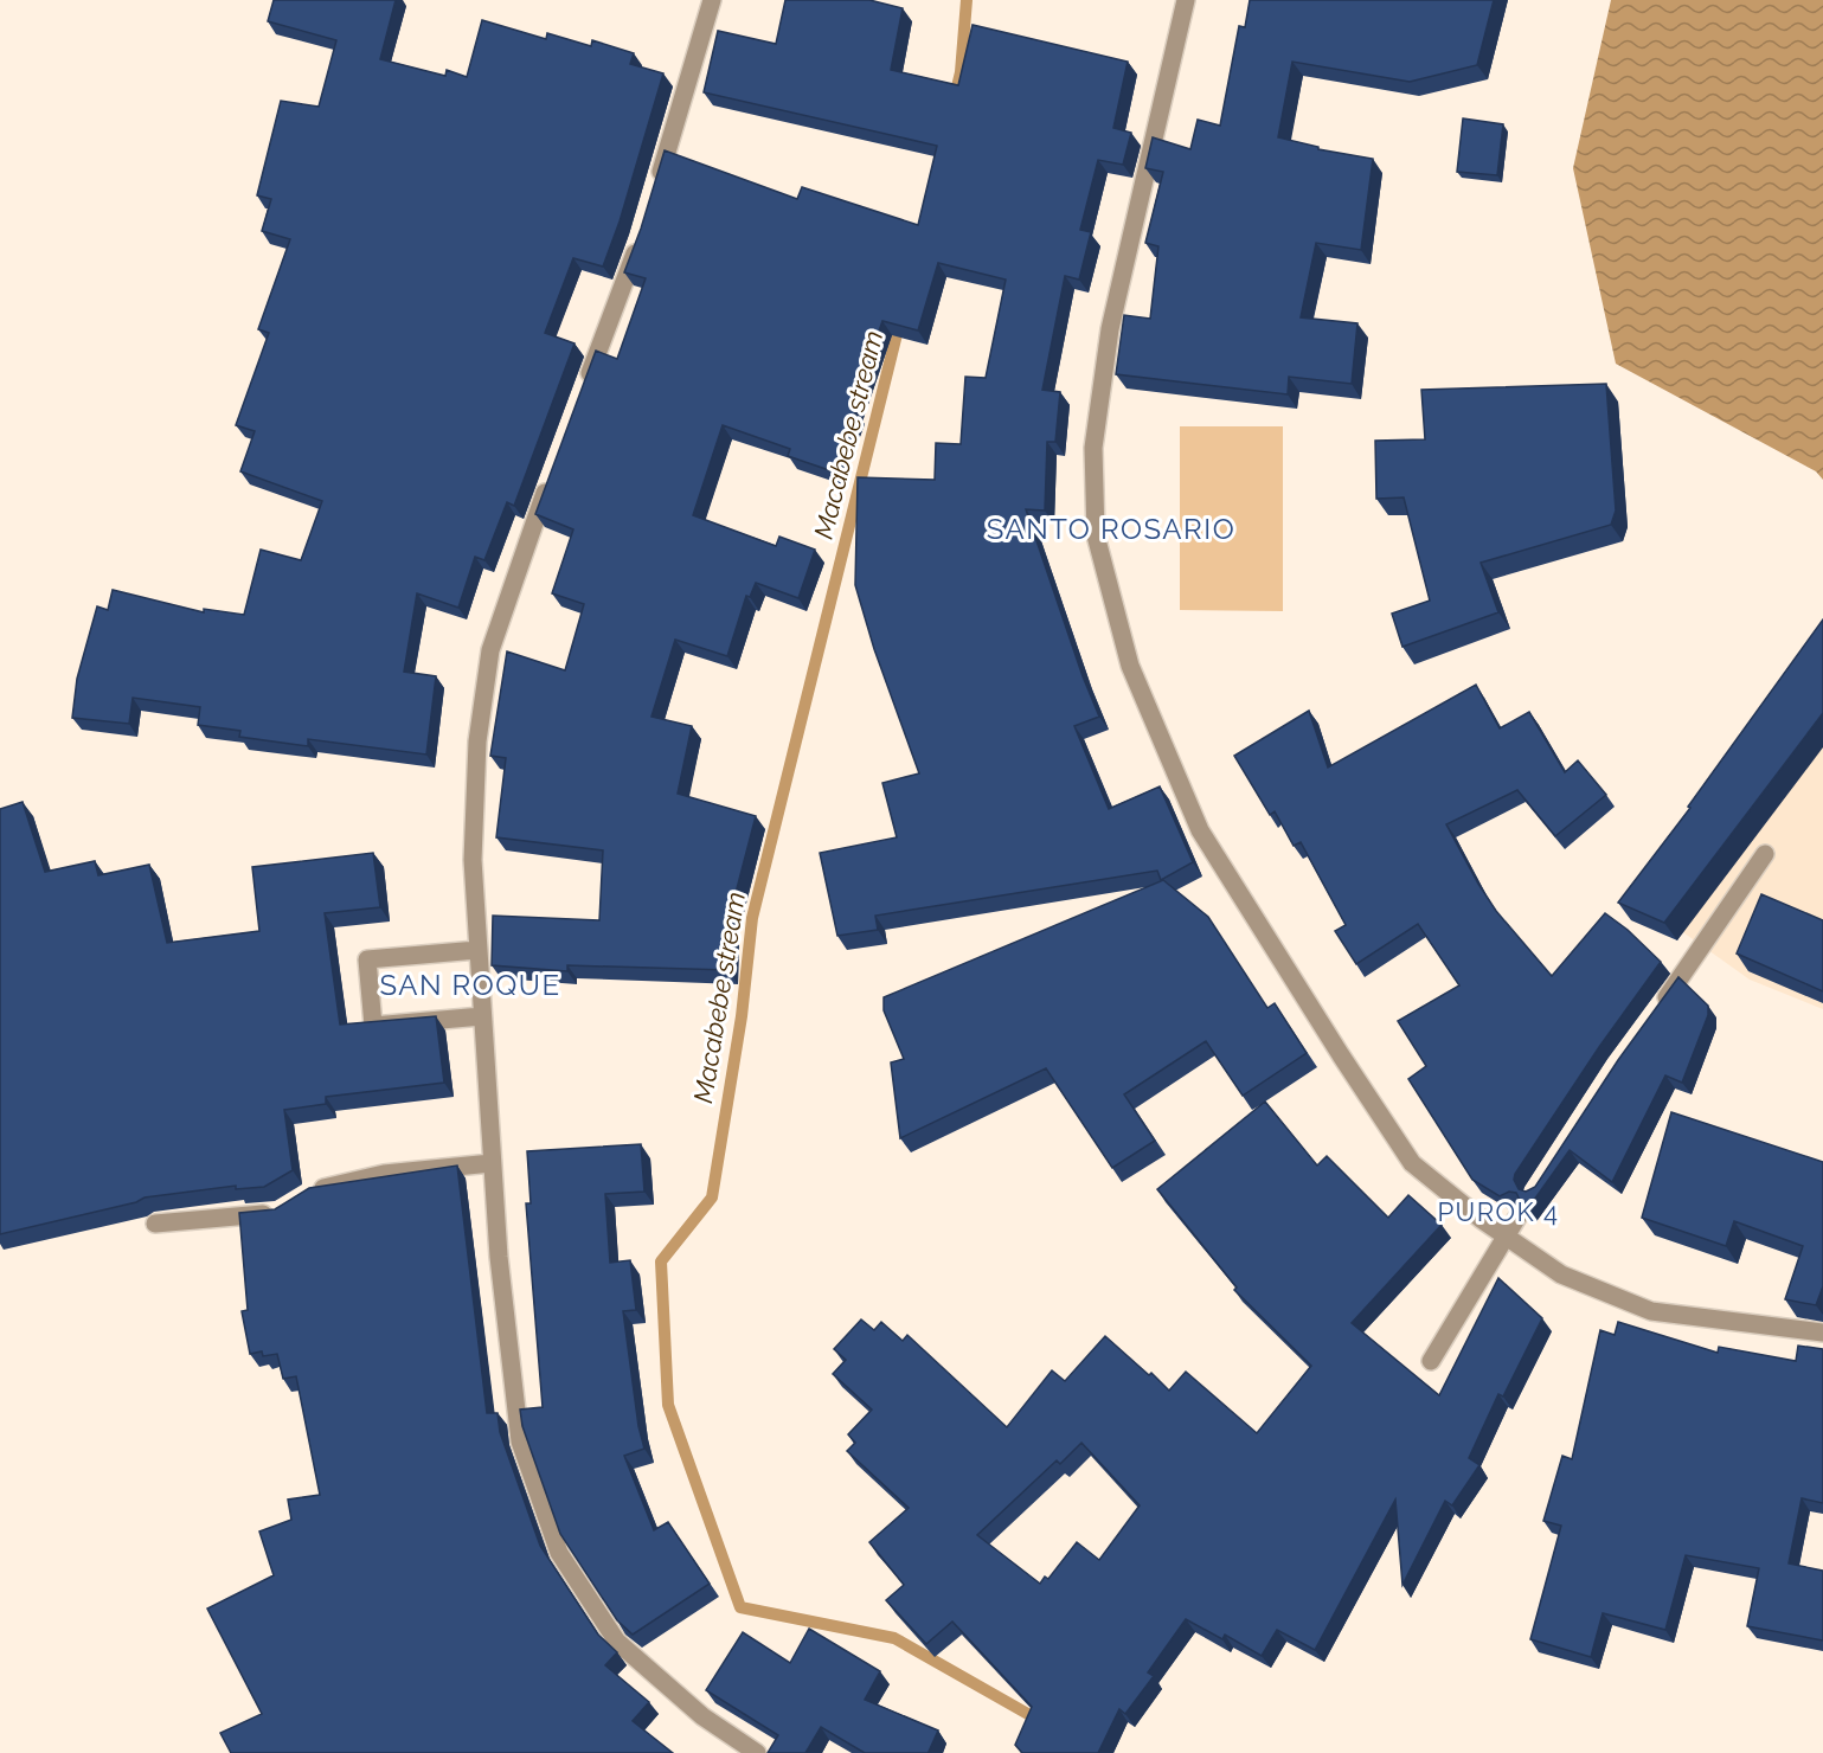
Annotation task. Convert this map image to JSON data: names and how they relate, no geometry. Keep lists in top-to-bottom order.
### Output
{
  "districts": ["SANTO ROSARIO", "SAN ROQUE", "PUROK 4"],
  "water": ["Macabebe stream"]
}
